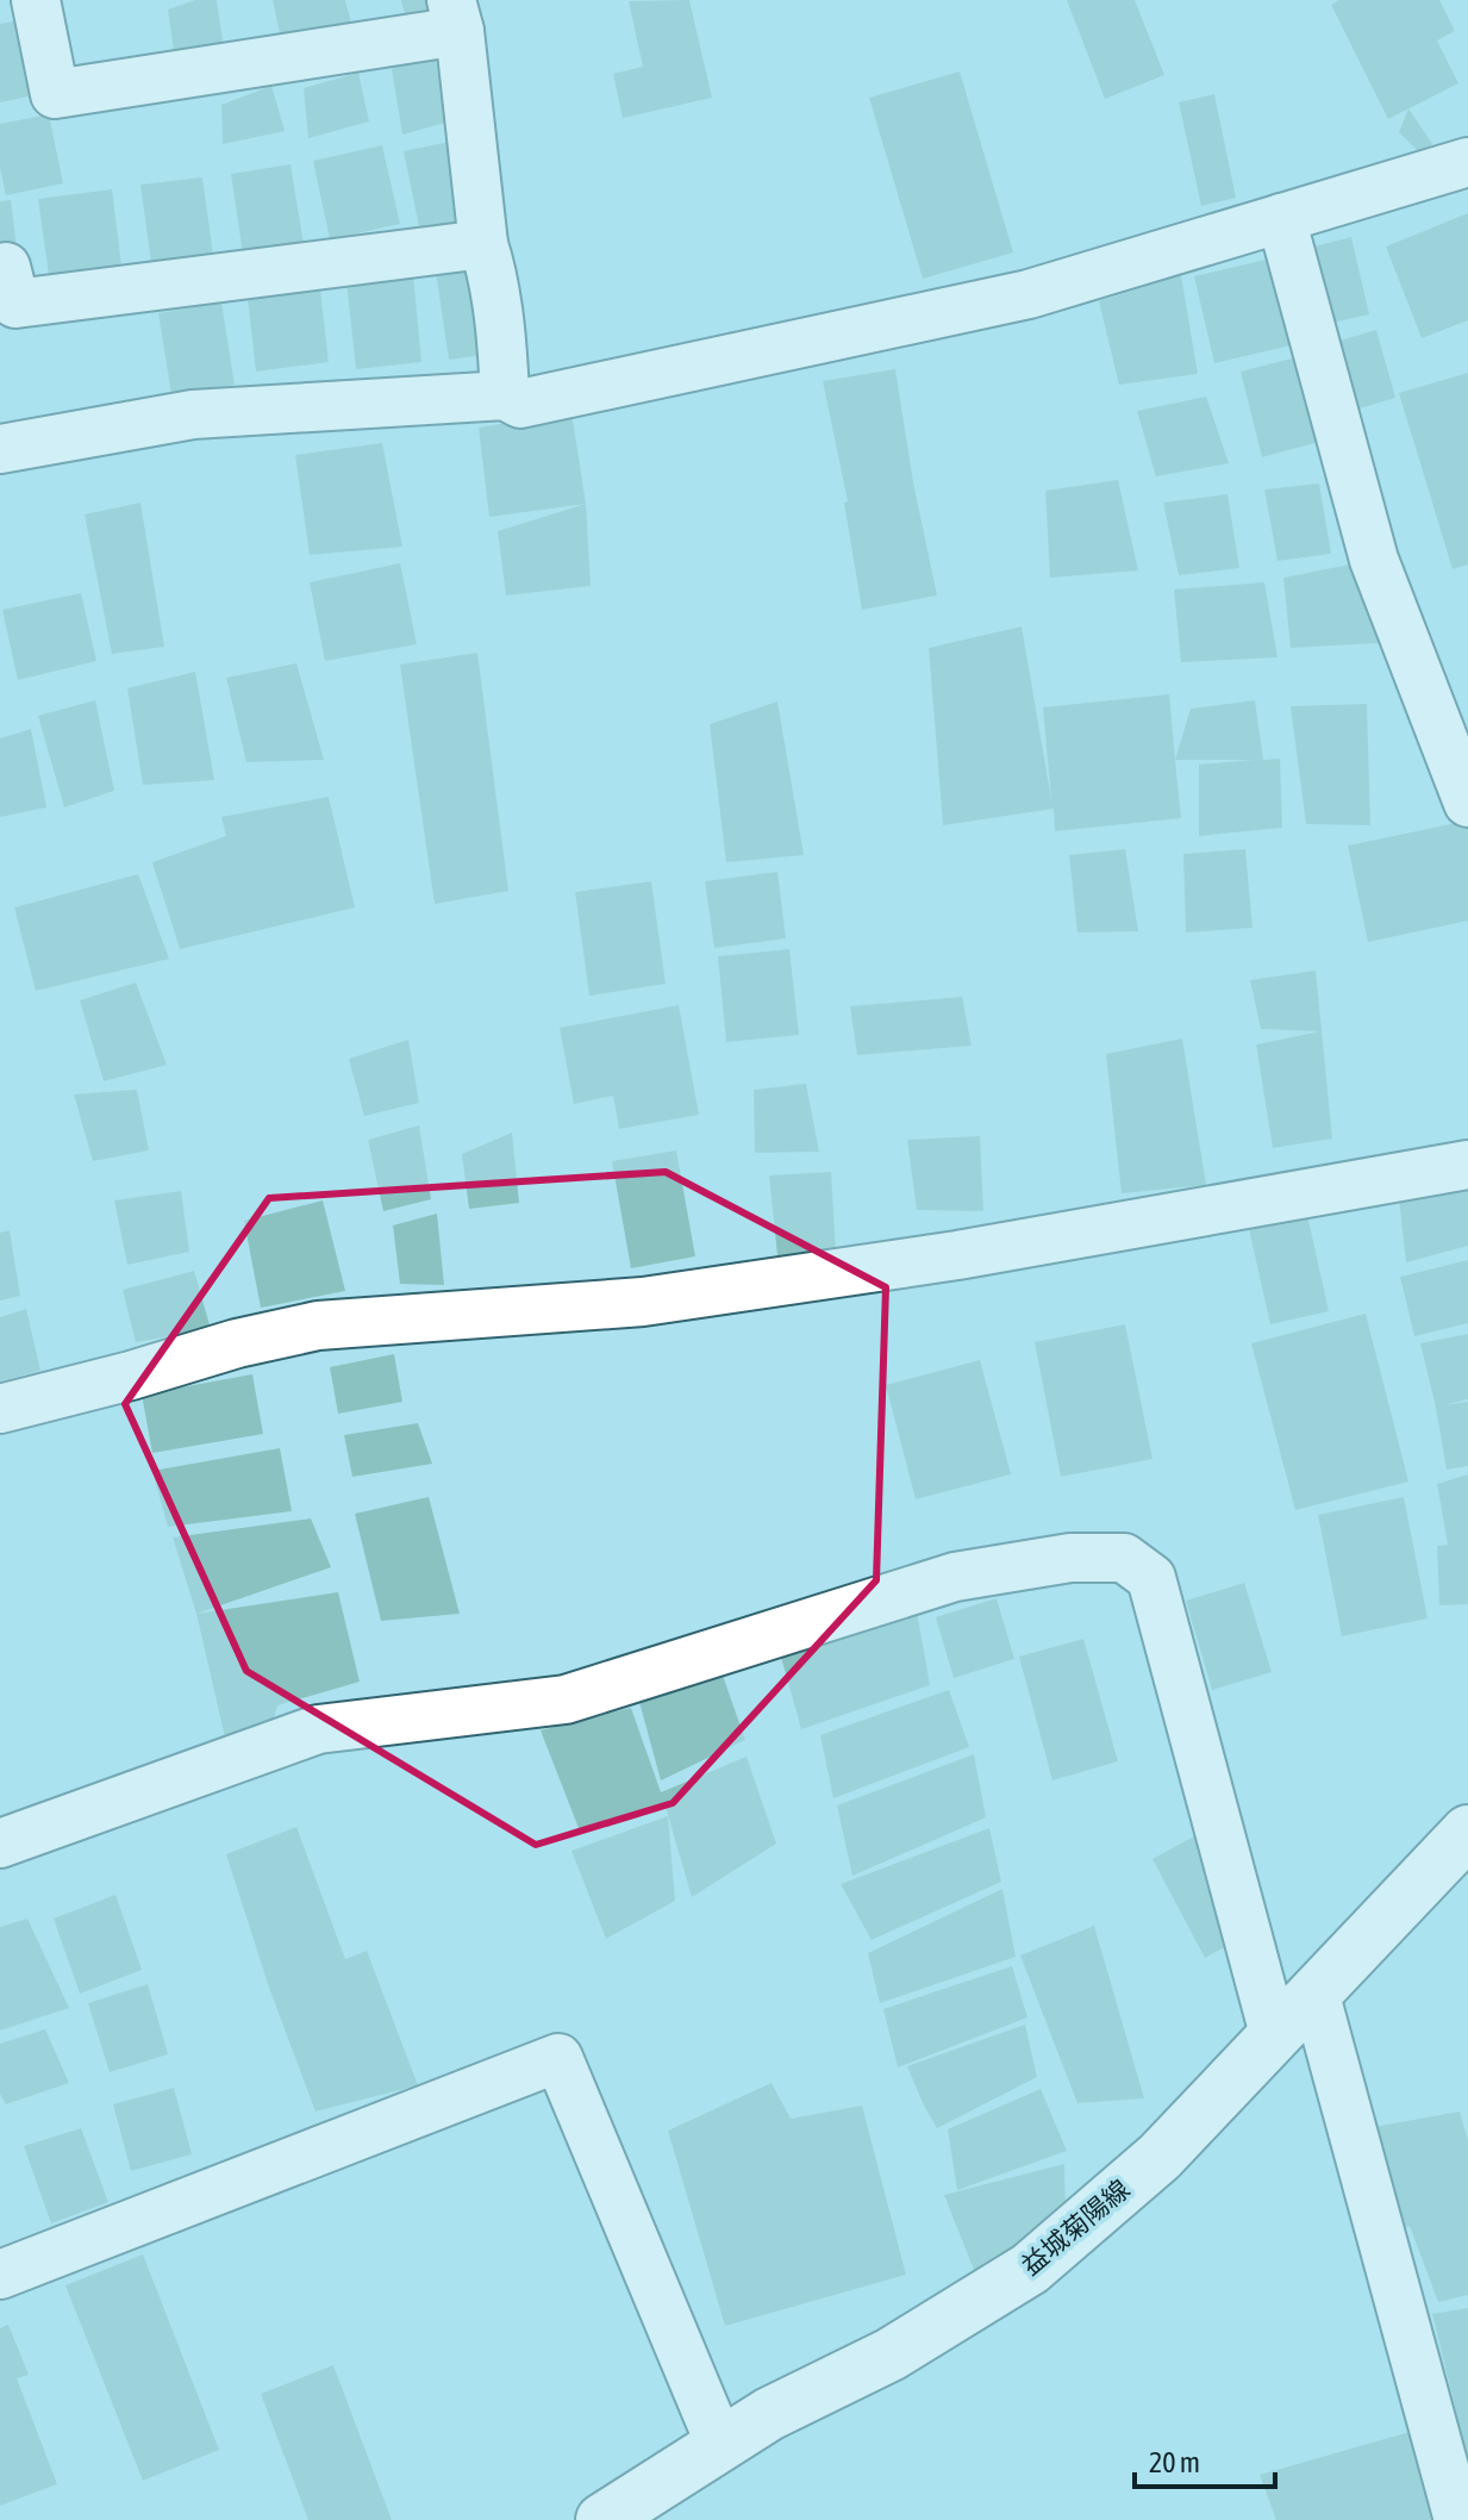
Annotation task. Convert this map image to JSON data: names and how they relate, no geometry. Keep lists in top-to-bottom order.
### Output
{
  "streets": {
    "main road": ["益城菊陽線"]
  },
  "scale_bar": "20 m"
}
